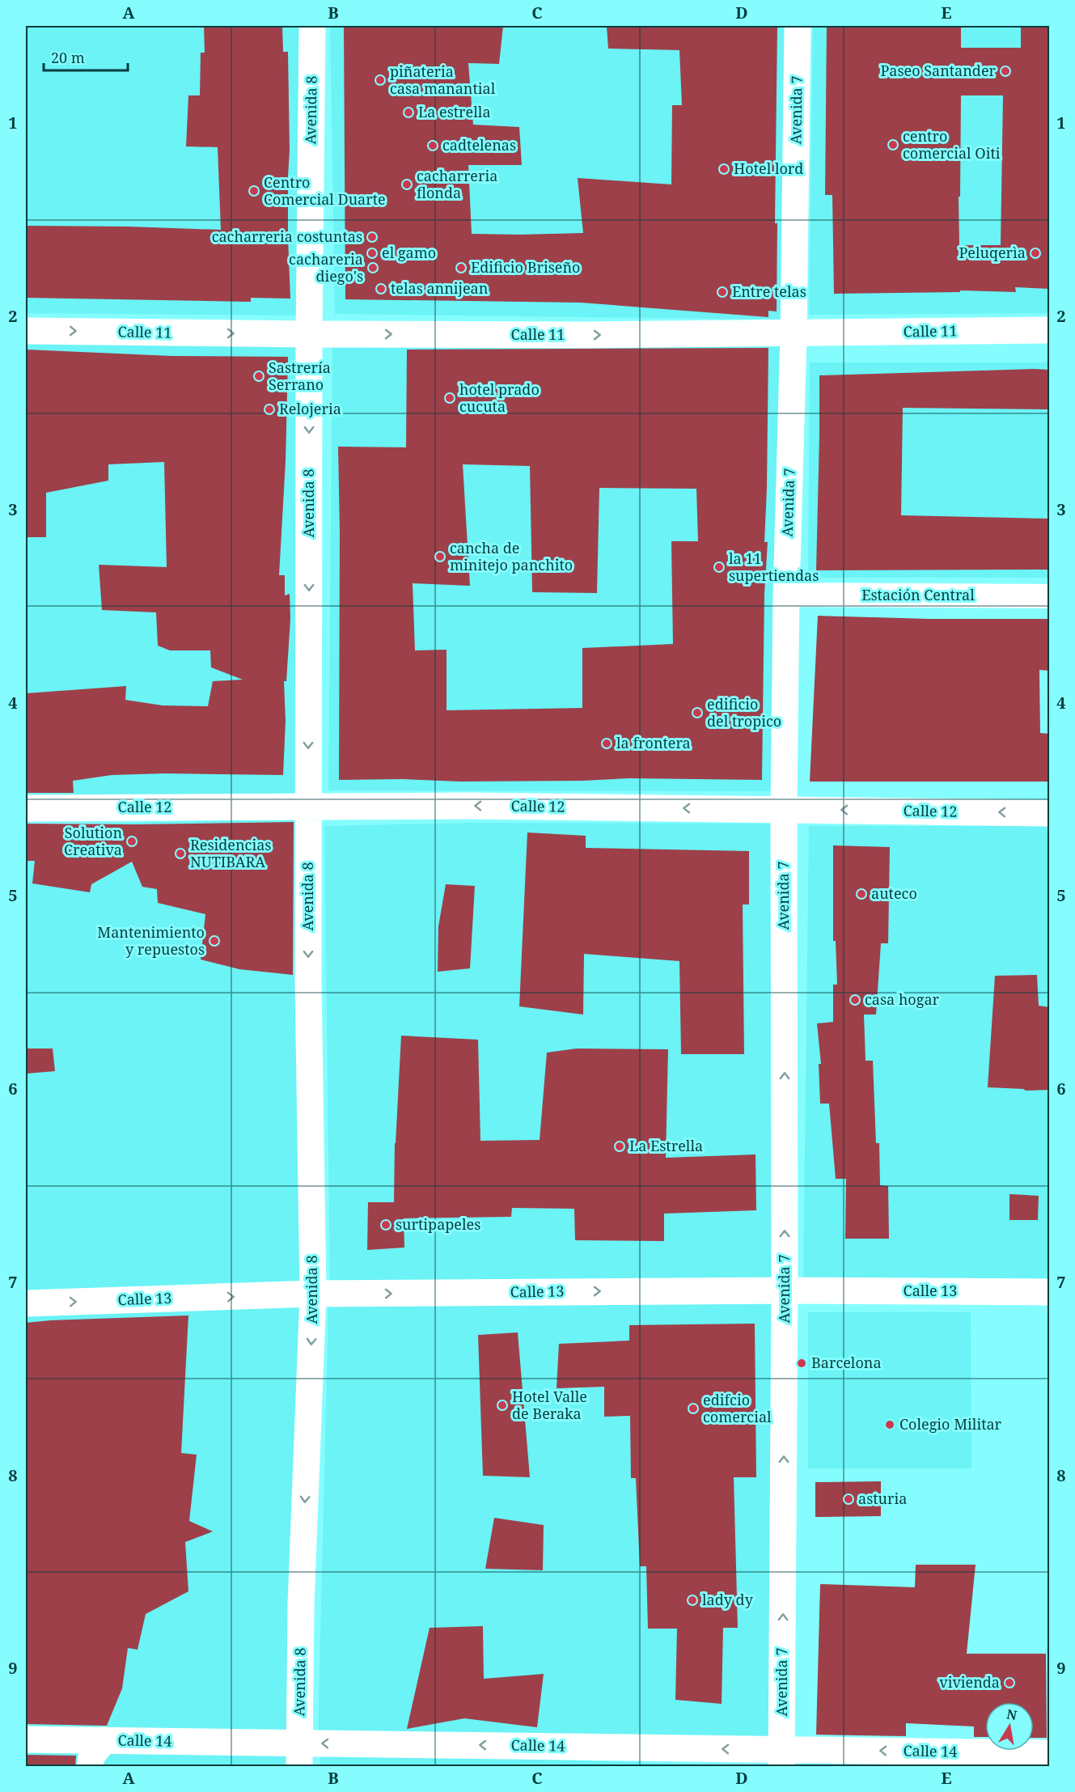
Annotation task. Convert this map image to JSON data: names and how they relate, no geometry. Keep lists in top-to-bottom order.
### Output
{
  "streets": {
    "street": [
      "Avenida 8",
      "Avenida 7",
      "Calle 11",
      "Estación Central",
      "Calle 12",
      "Calle 13",
      "Calle 14"
    ]
  },
  "crossings": [
    ["Avenida 8", "Calle 11"],
    ["Avenida 8", "Calle 12"],
    ["Avenida 8", "Calle 13"],
    ["Avenida 8", "Calle 14"],
    ["Avenida 7", "Calle 11"],
    ["Avenida 7", "Estación Central"],
    ["Avenida 7", "Calle 12"],
    ["Avenida 7", "Calle 13"],
    ["Avenida 7", "Calle 14"]
  ],
  "one_way": [
    "Avenida 8",
    "Avenida 7",
    "Calle 11",
    "Calle 12",
    "Calle 13",
    "Calle 14"
  ],
  "places": [
    "Paseo Santander",
    "piñateria casa manantial",
    "La estrella",
    "centro comercial Oiti",
    "cadtelenas",
    "Hotel lord",
    "cacharreria flonda",
    "Centro Comercial Duarte",
    "cacharreria costuntas",
    "el gamo",
    "Peluqerìa",
    "cachareria diego's",
    "Edificio Briseño",
    "telas annijean",
    "Entre telas",
    "Sastrería Serrano",
    "hotel prado cucuta",
    "Relojeria",
    "cancha de minitejo panchito",
    "la 11 supertiendas",
    "edificio del tropico",
    "la frontera",
    "Solution Creativa",
    "Residencias NUTIBARA",
    "auteco",
    "Mantenimiento y repuestos",
    "casa hogar",
    "La Estrella",
    "surtipapeles",
    "Barcelona",
    "Hotel Valle de Beraka",
    "edifcio comercial",
    "Colegio Militar",
    "asturia",
    "lady dy",
    "vivienda"
  ],
  "scale_bar": "20 m",
  "north": "top",
  "grid": {
    "columns": [
      "A",
      "B",
      "C",
      "D",
      "E"
    ],
    "rows": [
      "1",
      "2",
      "3",
      "4",
      "5",
      "6",
      "7",
      "8",
      "9"
    ]
  }
}
